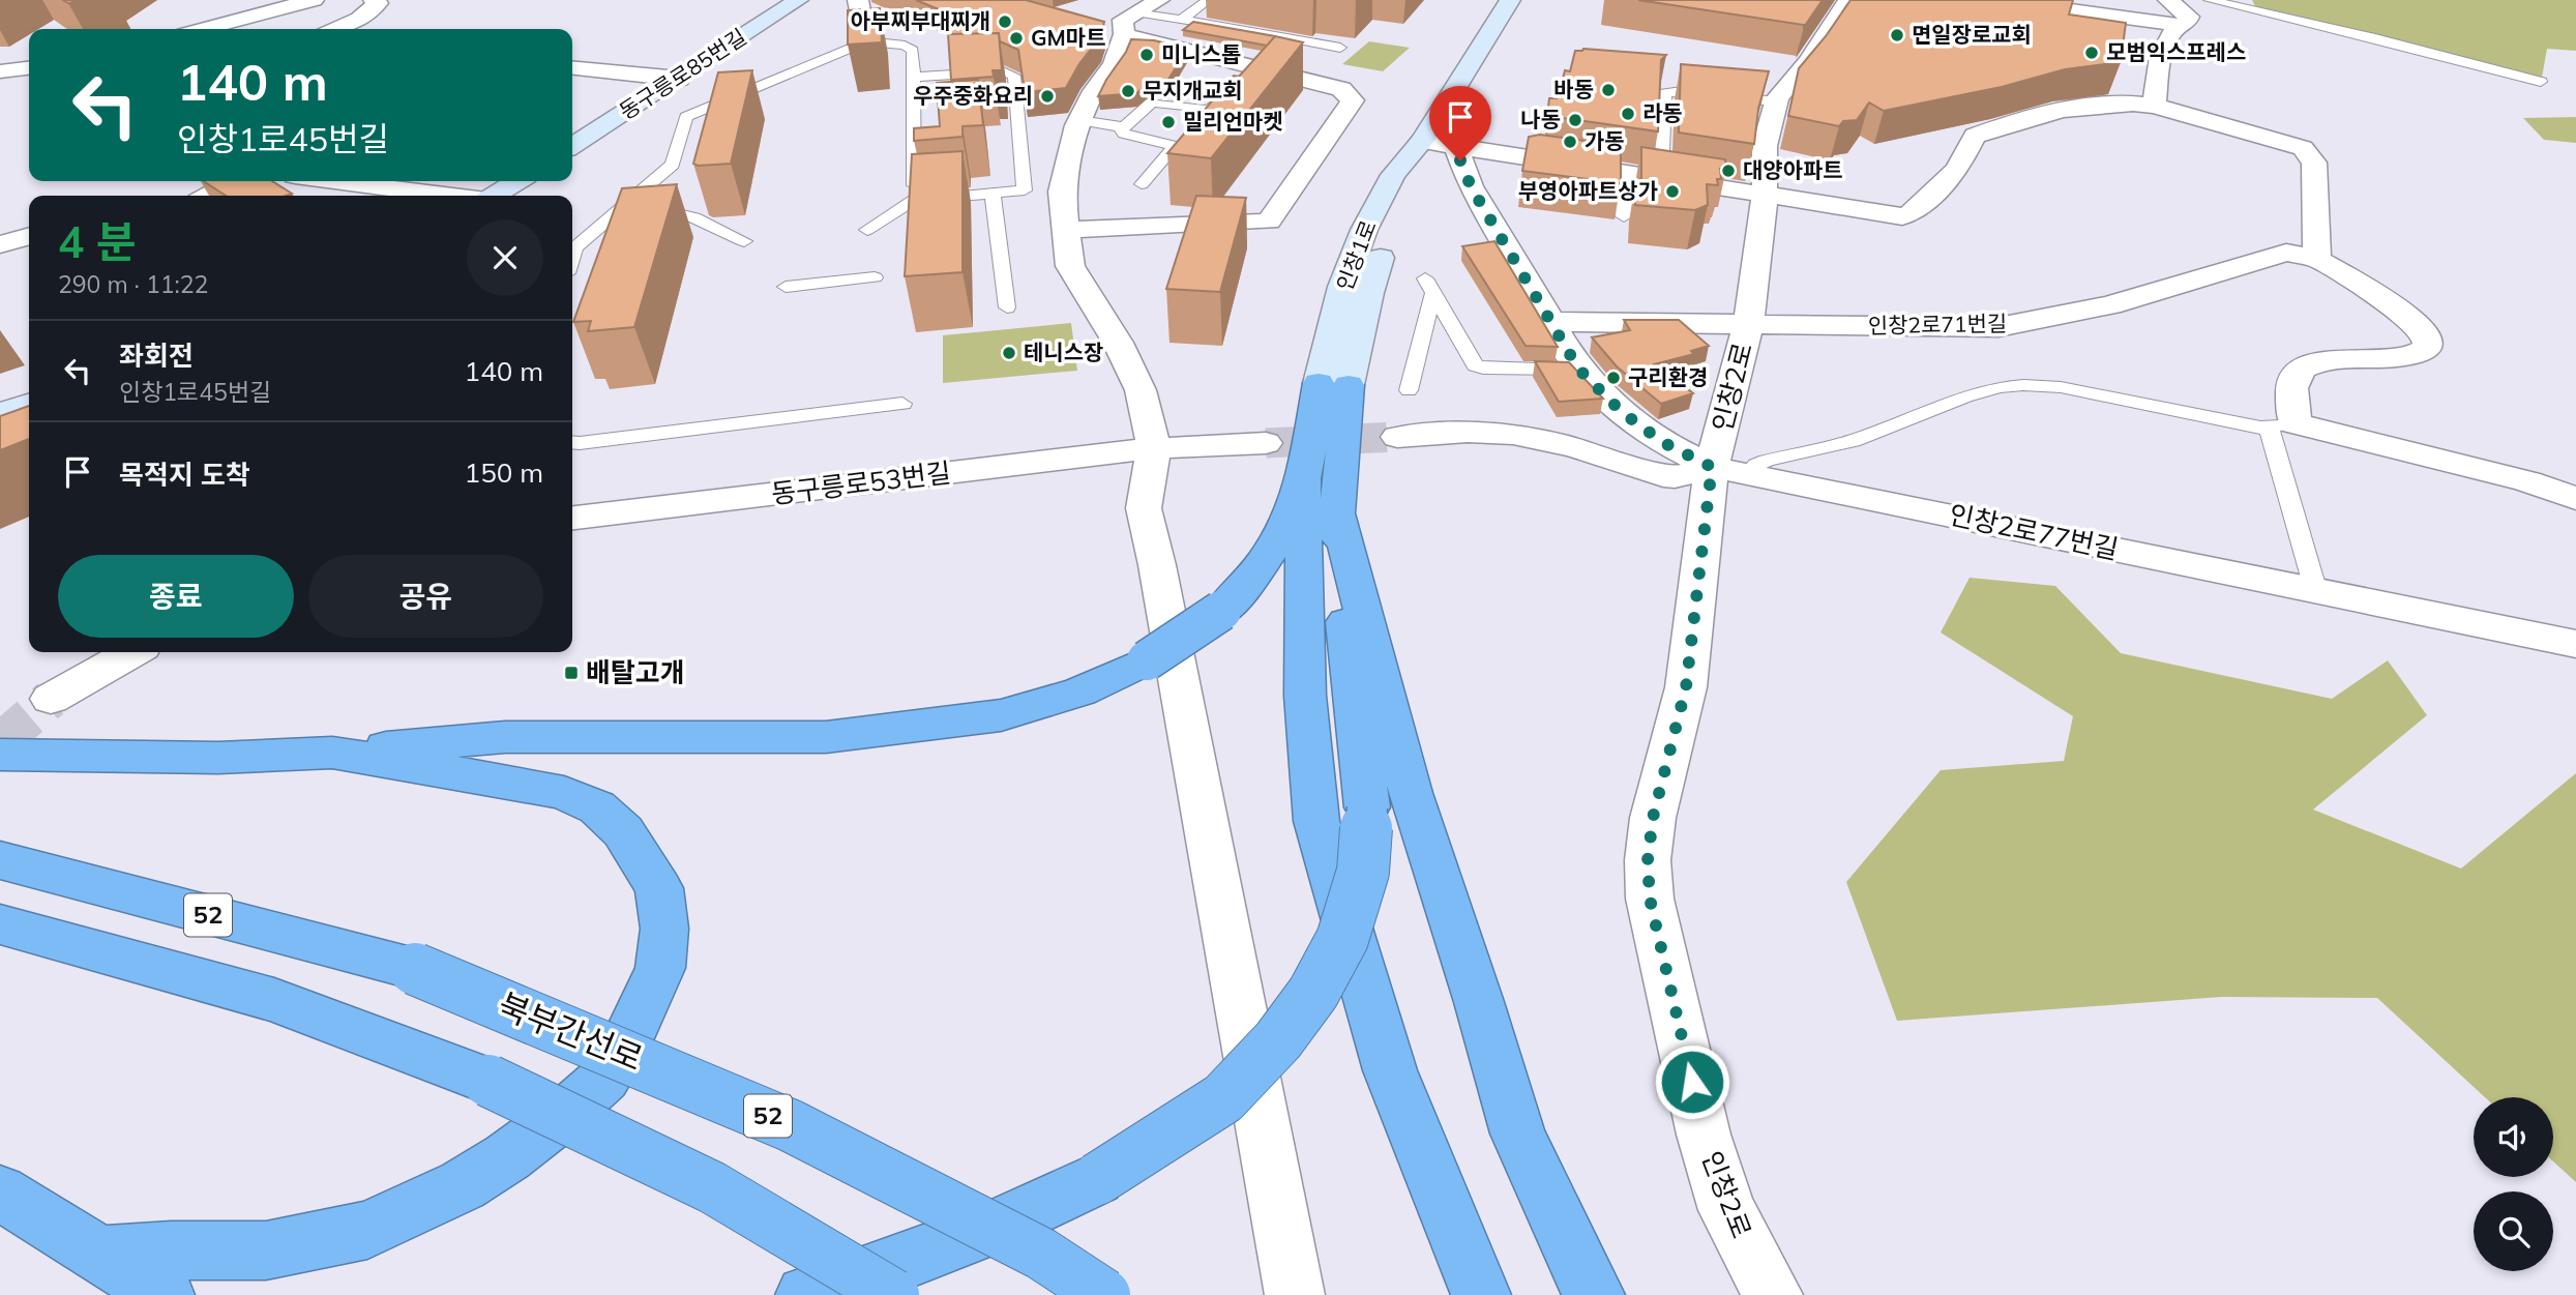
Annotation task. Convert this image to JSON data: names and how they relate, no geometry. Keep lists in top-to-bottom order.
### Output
{
  "streets": {
    "highway": ["52", "북부간선로"],
    "street": [
      "동구릉로85번길",
      "인창1로",
      "인창2로71번길",
      "인창2로",
      "동구릉로53번길",
      "인창2로77번길"
    ]
  },
  "crossings": [
    ["인창2로71번길", "인창2로"],
    ["인창2로", "인창2로77번길"]
  ],
  "places": {
    "other": [
      "아부찌부대찌개",
      "면일장로교회",
      "GM마트",
      "모범익스프레스",
      "미니스톱",
      "바동",
      "무지개교회",
      "우주중화요리",
      "라동",
      "나동",
      "밀리언마켓",
      "가동",
      "대양아파트",
      "부영아파트상가",
      "테니스장",
      "구리환경"
    ],
    "transit": ["배탈고개"]
  },
  "page": {
    "turn": ["140 m", "인창1로45번길"],
    "heading": ["4 분", "290 m · 11:22"],
    "list": [
      {
        "name": "좌회전",
        "note": "인창1로45번길",
        "value": "140 m"
      },
      {
        "name": "목적지 도착",
        "value": "150 m"
      }
    ],
    "buttons": ["종료", "공유"]
  }
}
